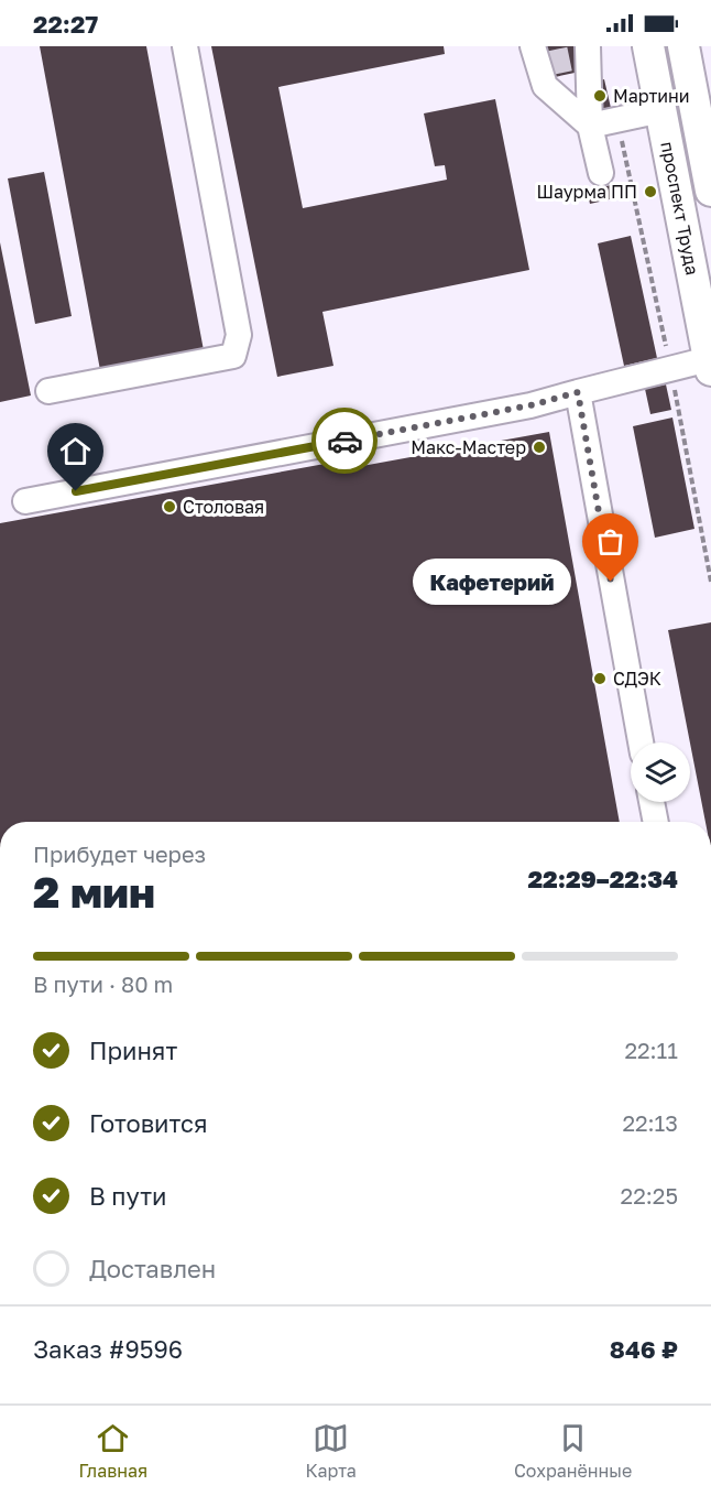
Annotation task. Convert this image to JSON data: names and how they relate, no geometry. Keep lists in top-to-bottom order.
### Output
{
  "streets": {
    "main road": ["проспект Труда"]
  },
  "places": [
    "Мартини",
    "Шаурма ПП",
    "Макс-Мастер",
    "Столовая",
    "Кафетерий",
    "СДЭК"
  ],
  "page": {
    "status": "22:27",
    "bubble": "Кафетерий",
    "heading": ["2 мин", "Прибудет через", "22:29–22:34"],
    "panel": ["Заказ #9596", "846 ₽"],
    "bar": "В пути · 80 m",
    "list": [
      ["Принят", "22:11"],
      ["Готовится", "22:13"],
      ["В пути", "22:25"],
      "Доставлен"
    ],
    "tabs": ["Главная", "Карта", "Сохранённые"]
  }
}
